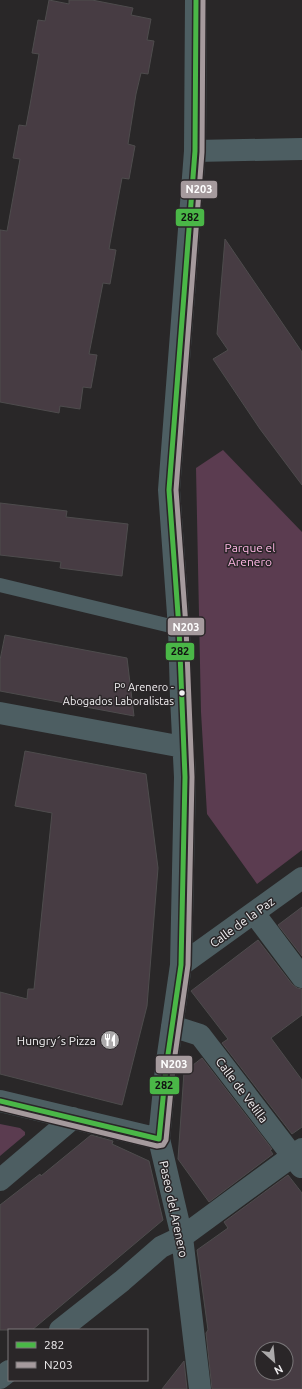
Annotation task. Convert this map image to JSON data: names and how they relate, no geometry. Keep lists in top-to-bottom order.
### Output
{
  "streets": {
    "street": ["Calle de la Paz", "Calle de Velilla", "Paseo del Arenero"]
  },
  "crossings": [
    ["Calle de la Paz", "Paseo del Arenero"],
    ["Calle de Velilla", "Paseo del Arenero"]
  ],
  "parks": ["Parque el Arenero"],
  "places": {
    "other": ["Pº Arenero - Abogados Laboralistas"],
    "restaurant": ["Hungry´s Pizza"]
  },
  "lines": ["transit line 282", "transit line N203"],
  "legend": ["282", "N203"],
  "north": "bottom right"
}
